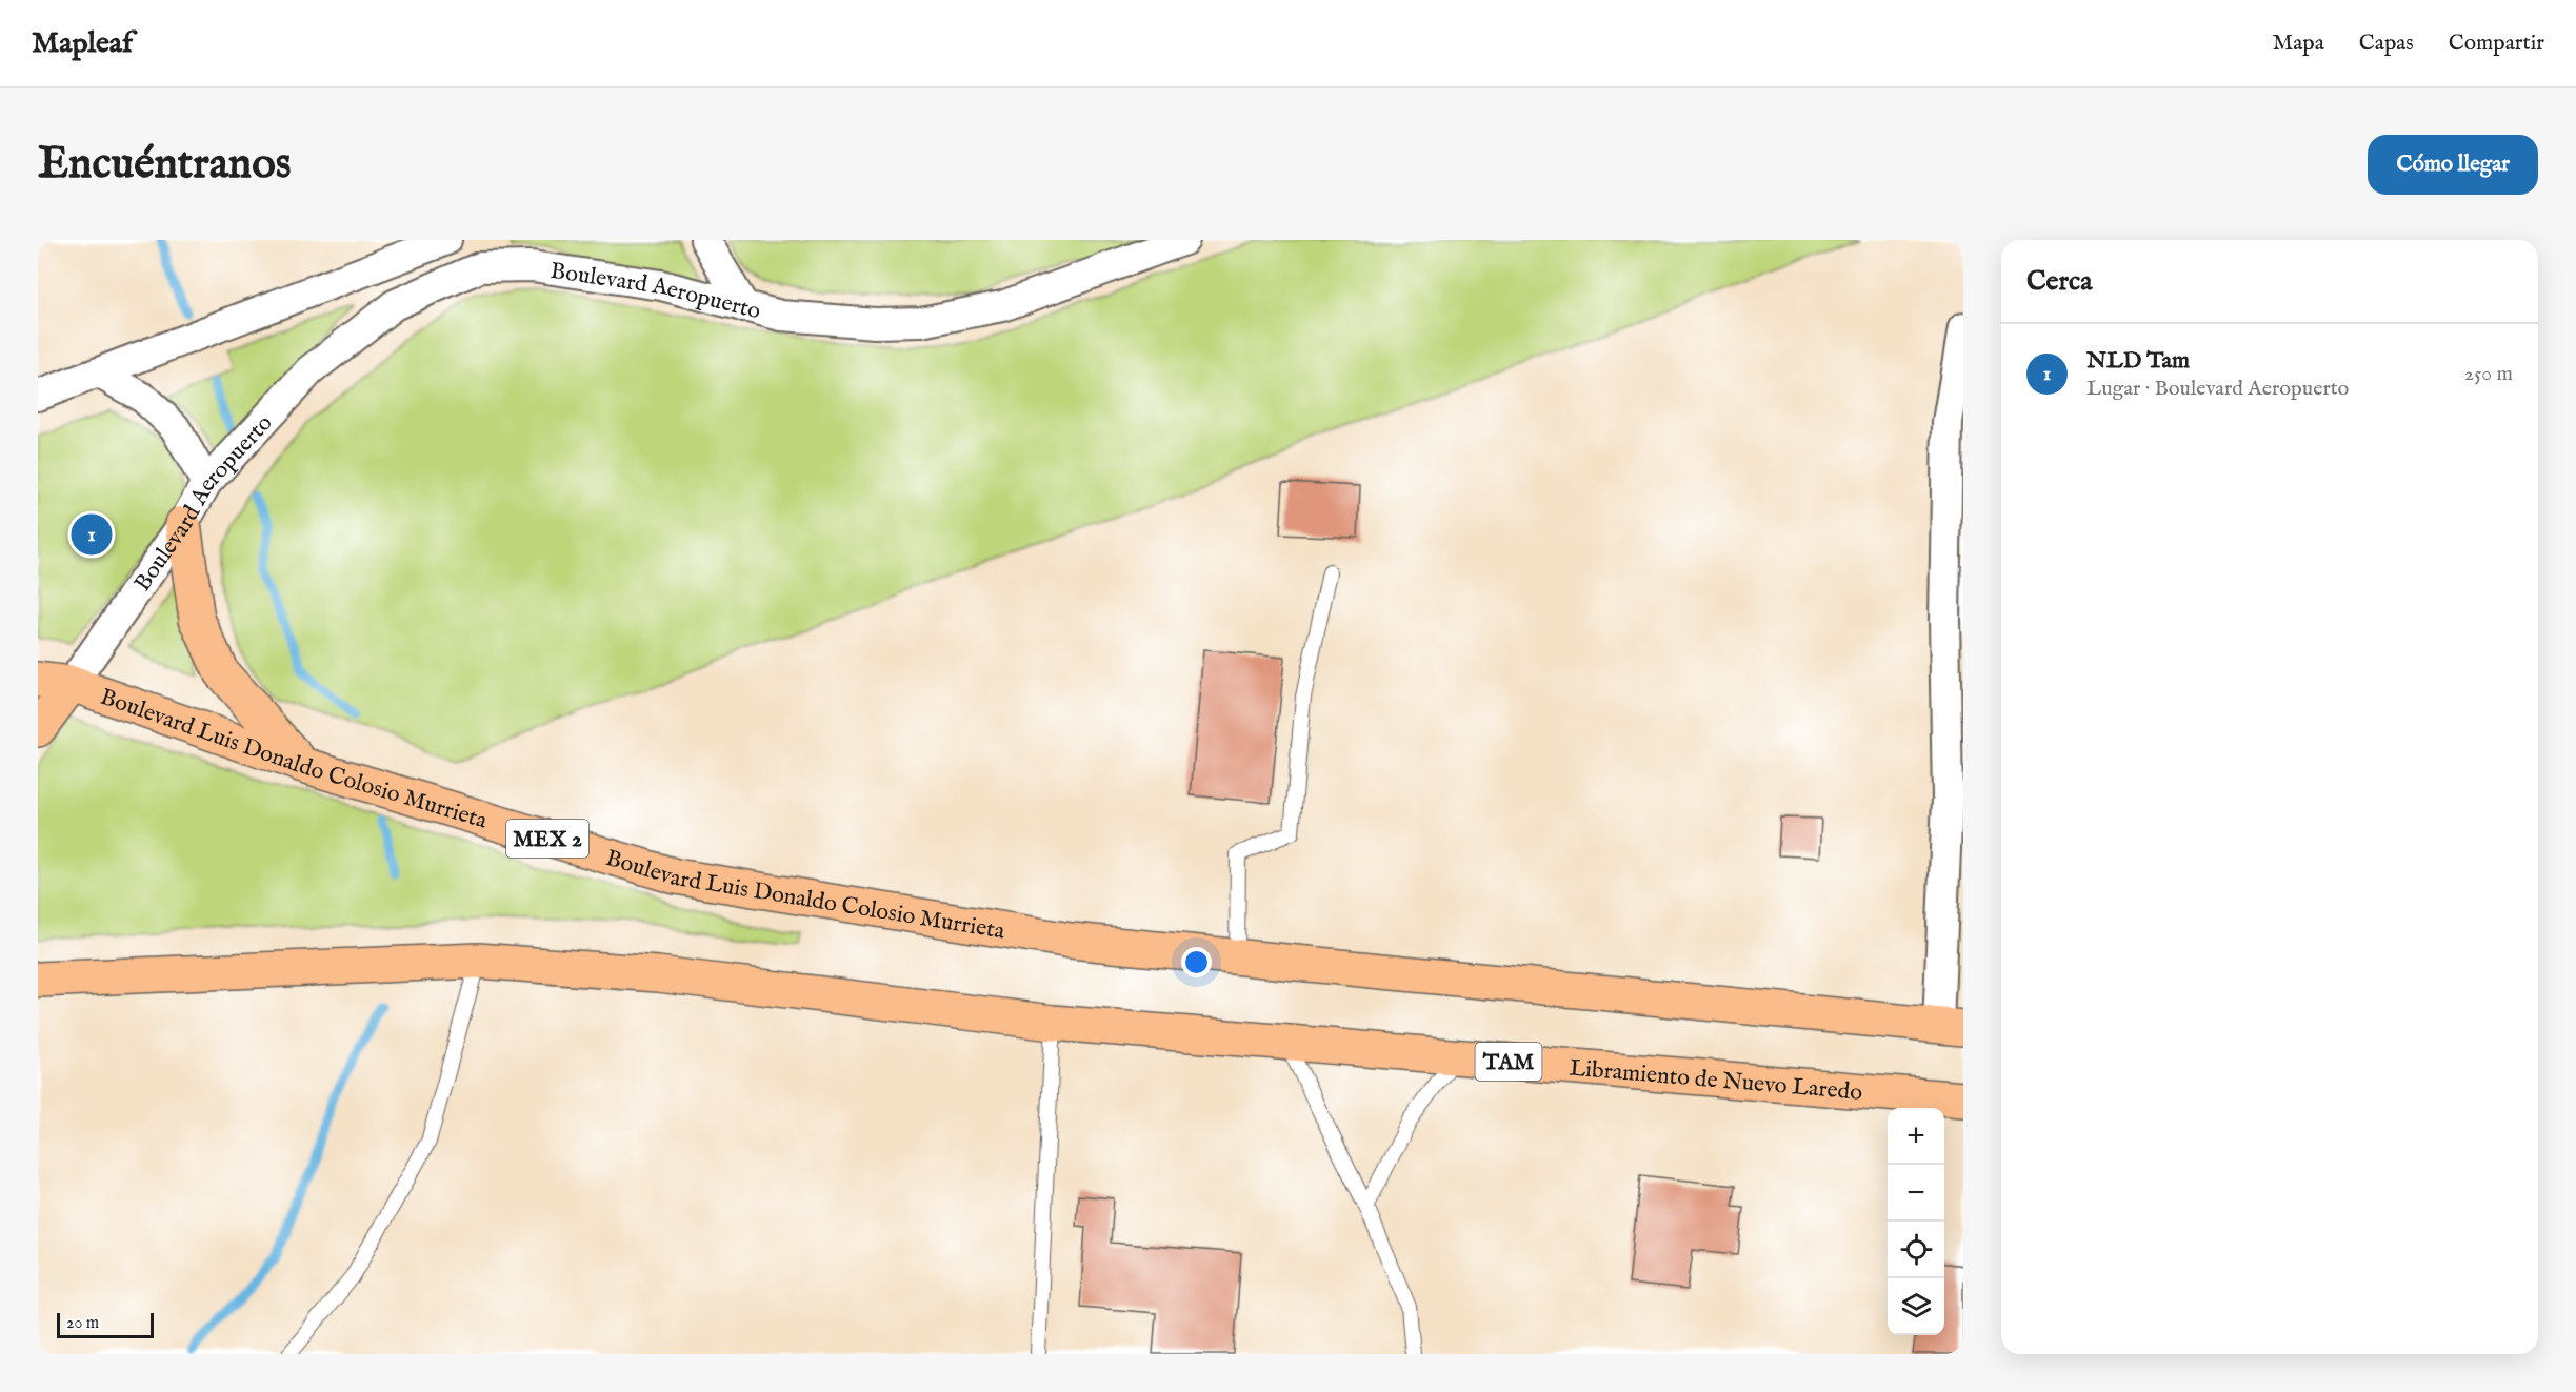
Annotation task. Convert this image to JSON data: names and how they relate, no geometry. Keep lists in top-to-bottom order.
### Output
{
  "streets": {
    "highway": [
      "Boulevard Luis Donaldo Colosio Murrieta",
      "MEX 2",
      "TAM",
      "Libramiento de Nuevo Laredo"
    ],
    "street": ["Boulevard Aeropuerto"]
  },
  "crossings": [
    ["Boulevard Aeropuerto", "Boulevard Luis Donaldo Colosio Murrieta"]
  ],
  "scale_bar": "20 m",
  "page": {
    "header": "Mapleaf",
    "nav": ["Mapa", "Capas", "Compartir"],
    "buttons": "Cómo llegar",
    "title": "Encuéntranos",
    "heading": "Cerca",
    "list": [
      {
        "mark": "1",
        "name": "NLD Tam",
        "note": "Lugar · Boulevard Aeropuerto",
        "value": "250 m"
      }
    ],
    "pins": "1",
    "map_buttons": ["+", "−"],
    "scale": "20 m"
  }
}
